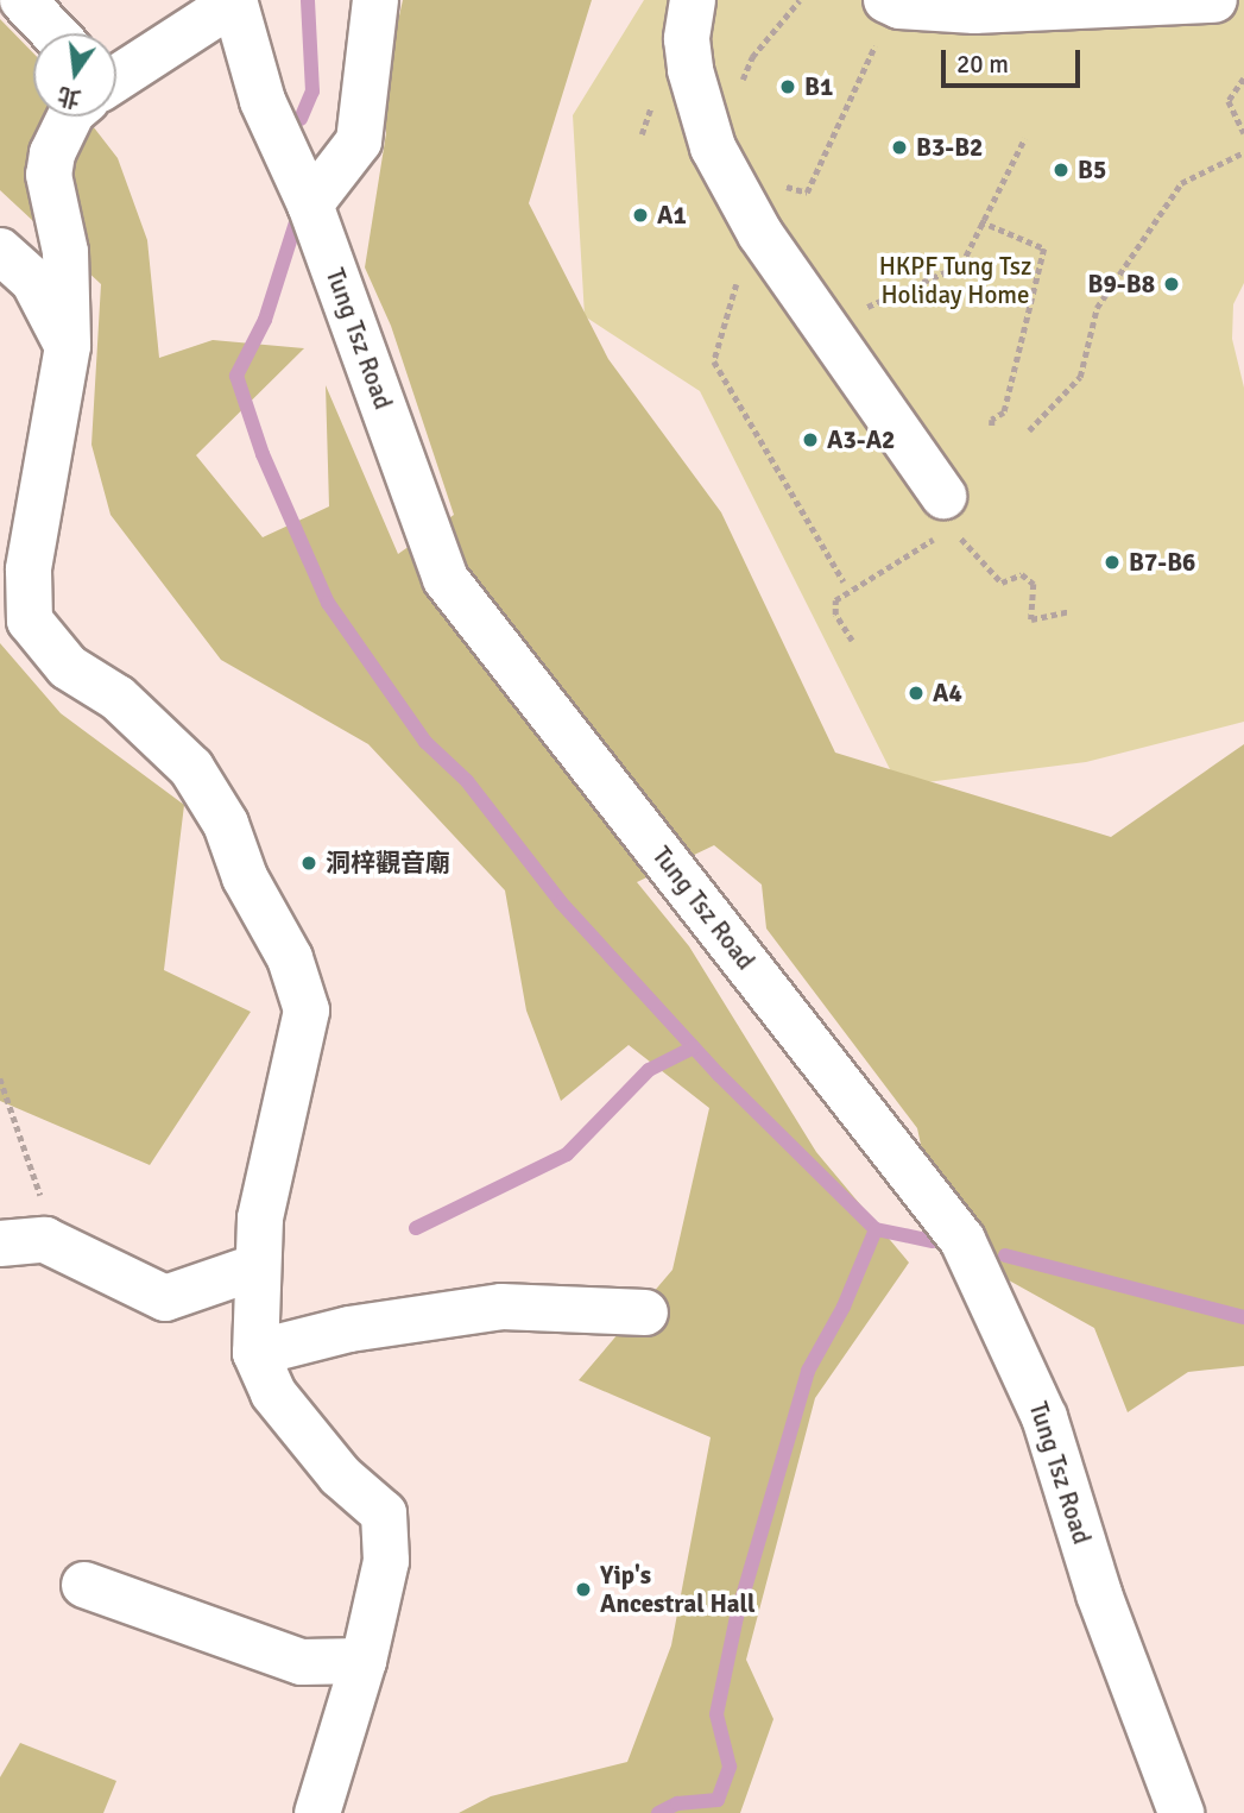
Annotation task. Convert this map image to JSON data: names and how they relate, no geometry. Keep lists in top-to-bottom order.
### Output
{
  "streets": {
    "street": ["Tung Tsz Road"]
  },
  "parks": ["HKPF Tung Tsz Holiday Home"],
  "places": [
    "B1",
    "B3-B2",
    "B5",
    "A1",
    "B9-B8",
    "A3-A2",
    "B7-B6",
    "A4",
    "洞梓觀音廟",
    "Yip's Ancestral Hall"
  ],
  "scale_bar": "20 m",
  "north": "bottom"
}
